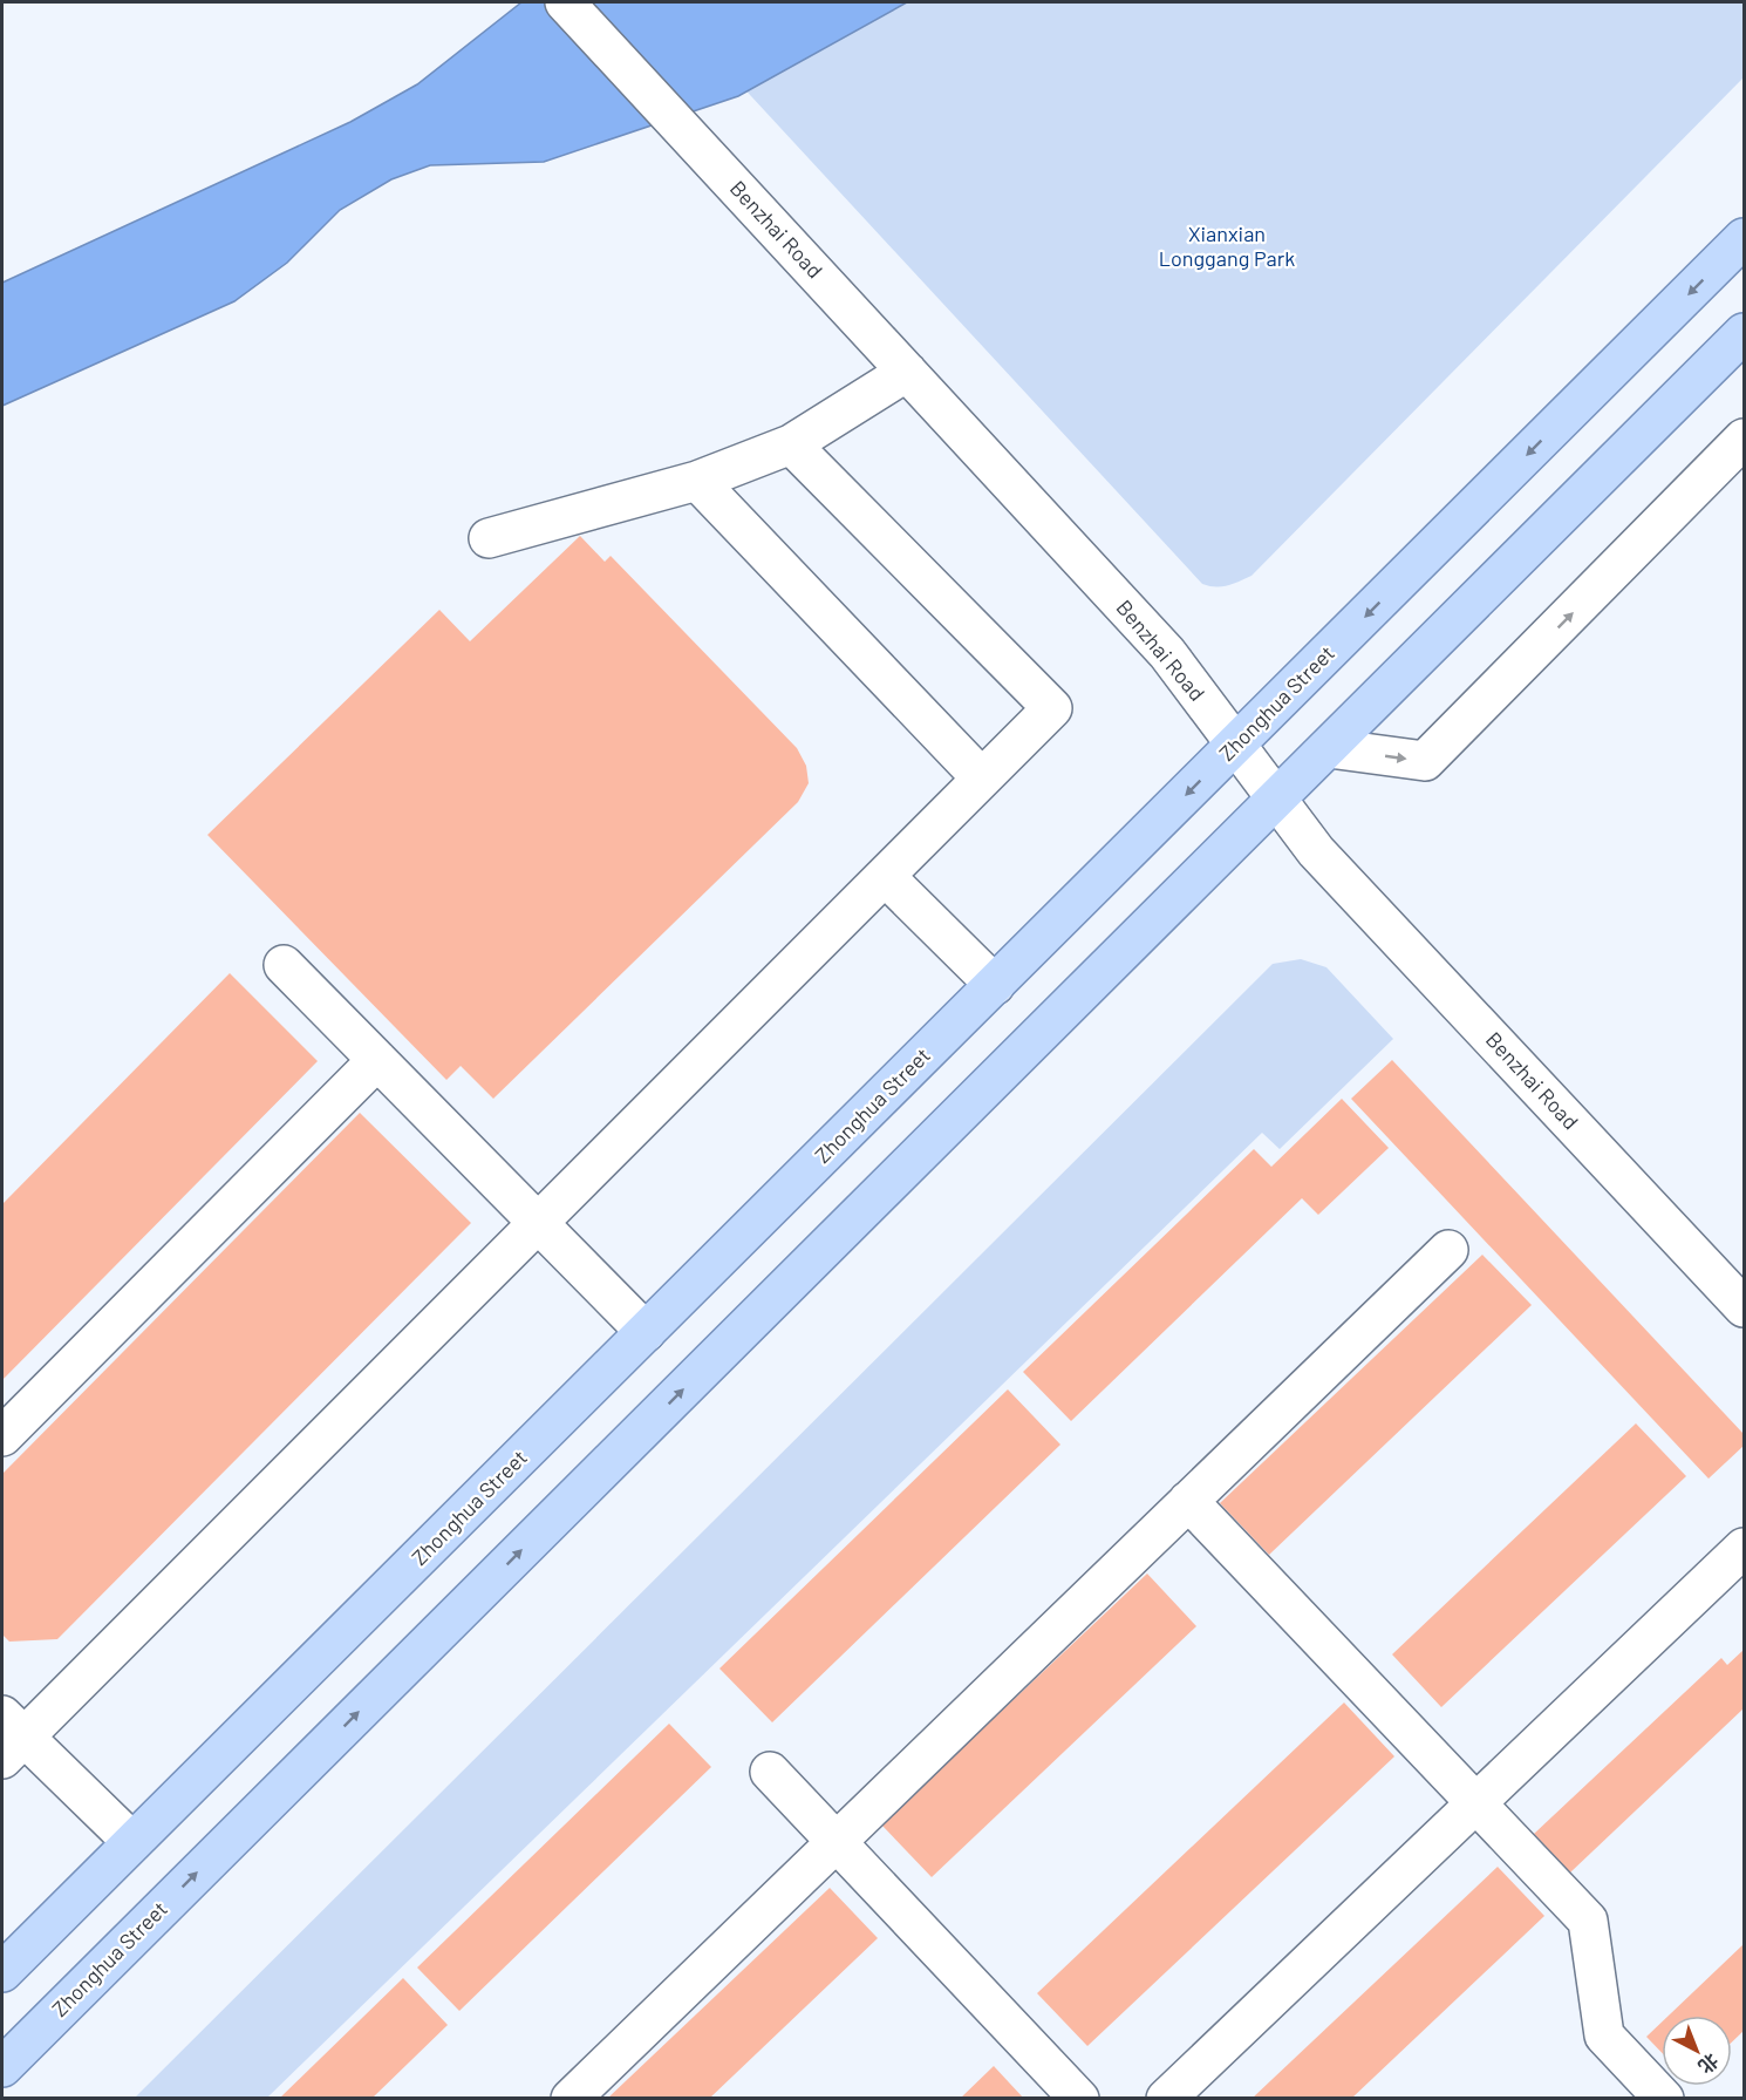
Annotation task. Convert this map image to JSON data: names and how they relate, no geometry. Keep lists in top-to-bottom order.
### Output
{
  "streets": {
    "main road": ["Zhonghua Street"],
    "street": ["Benzhai Road"]
  },
  "crossings": [
    ["Benzhai Road", "Zhonghua Street"]
  ],
  "parks": ["Xianxian Longgang Park"],
  "north": "bottom right"
}
